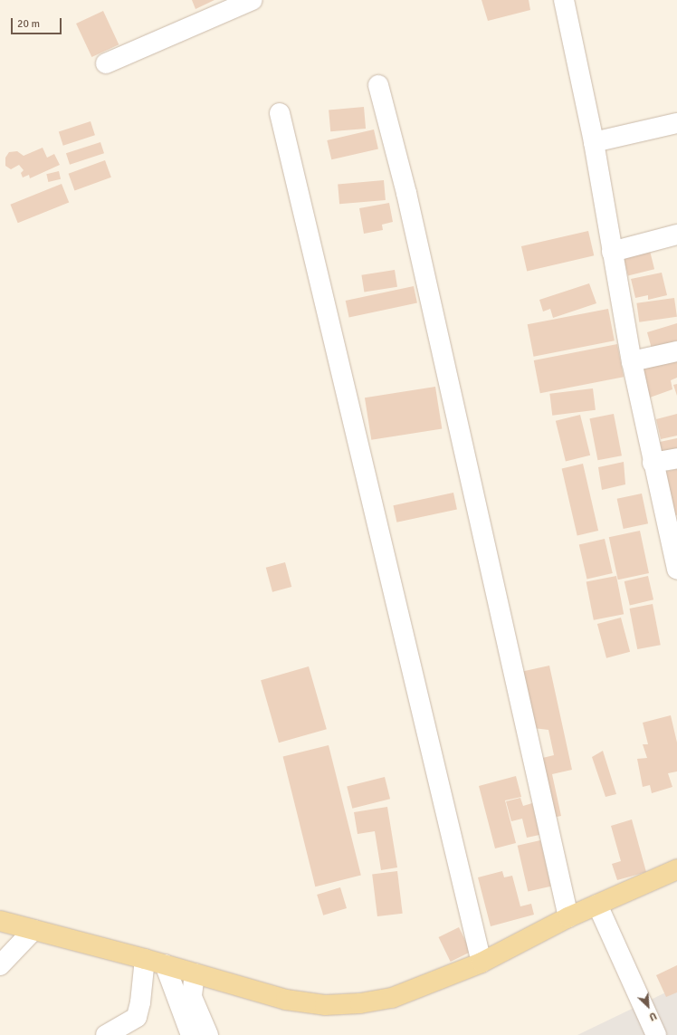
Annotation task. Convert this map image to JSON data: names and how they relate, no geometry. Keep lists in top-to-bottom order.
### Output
{
  "scale_bar": "20 m",
  "north": "bottom right"
}
